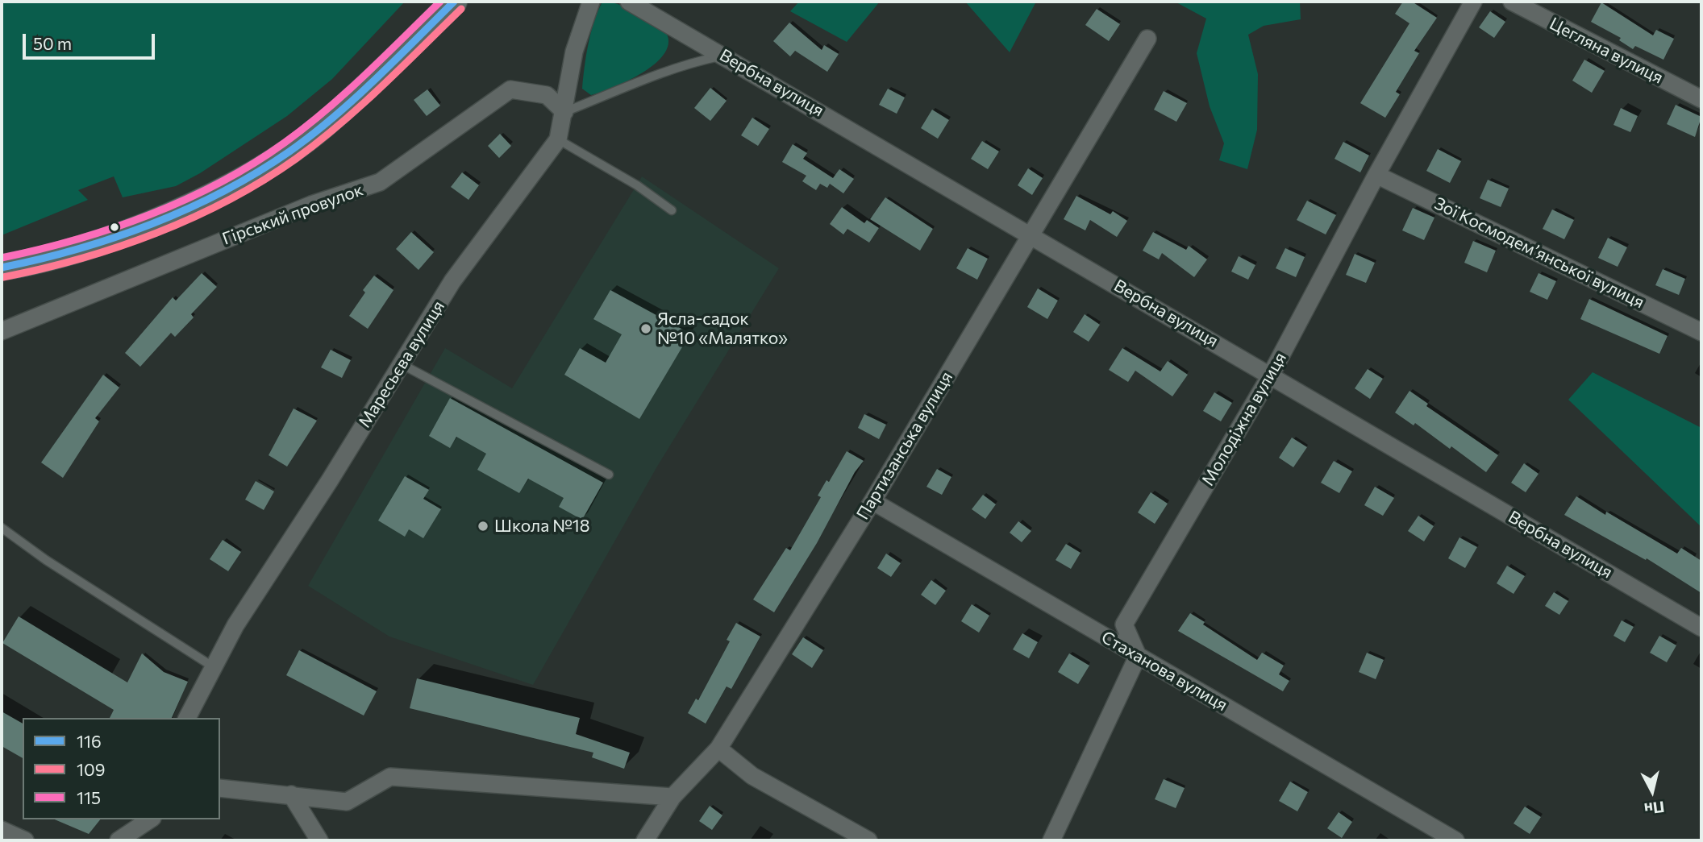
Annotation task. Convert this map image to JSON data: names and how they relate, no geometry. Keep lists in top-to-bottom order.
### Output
{
  "streets": {
    "street": [
      "Цегляна вулиця",
      "Вербна вулиця",
      "Гірський провулок",
      "Зої Космодем’янської вулиця",
      "Маресьєва вулиця",
      "Молодіжна вулиця",
      "Партизанська вулиця",
      "Стаханова вулиця"
    ]
  },
  "crossings": [
    ["Вербна вулиця", "Молодіжна вулиця"],
    ["Вербна вулиця", "Партизанська вулиця"],
    ["Гірський провулок", "Маресьєва вулиця"],
    ["Зої Космодем’янської вулиця", "Молодіжна вулиця"],
    ["Молодіжна вулиця", "Стаханова вулиця"],
    ["Партизанська вулиця", "Стаханова вулиця"]
  ],
  "places": ["Ясла-садок №10 «Малятко»", "Школа №18"],
  "lines": ["transit line 116", "transit line 115", "transit line 109"],
  "legend": ["116", "109", "115"],
  "scale_bar": "50 m",
  "north": "bottom"
}
